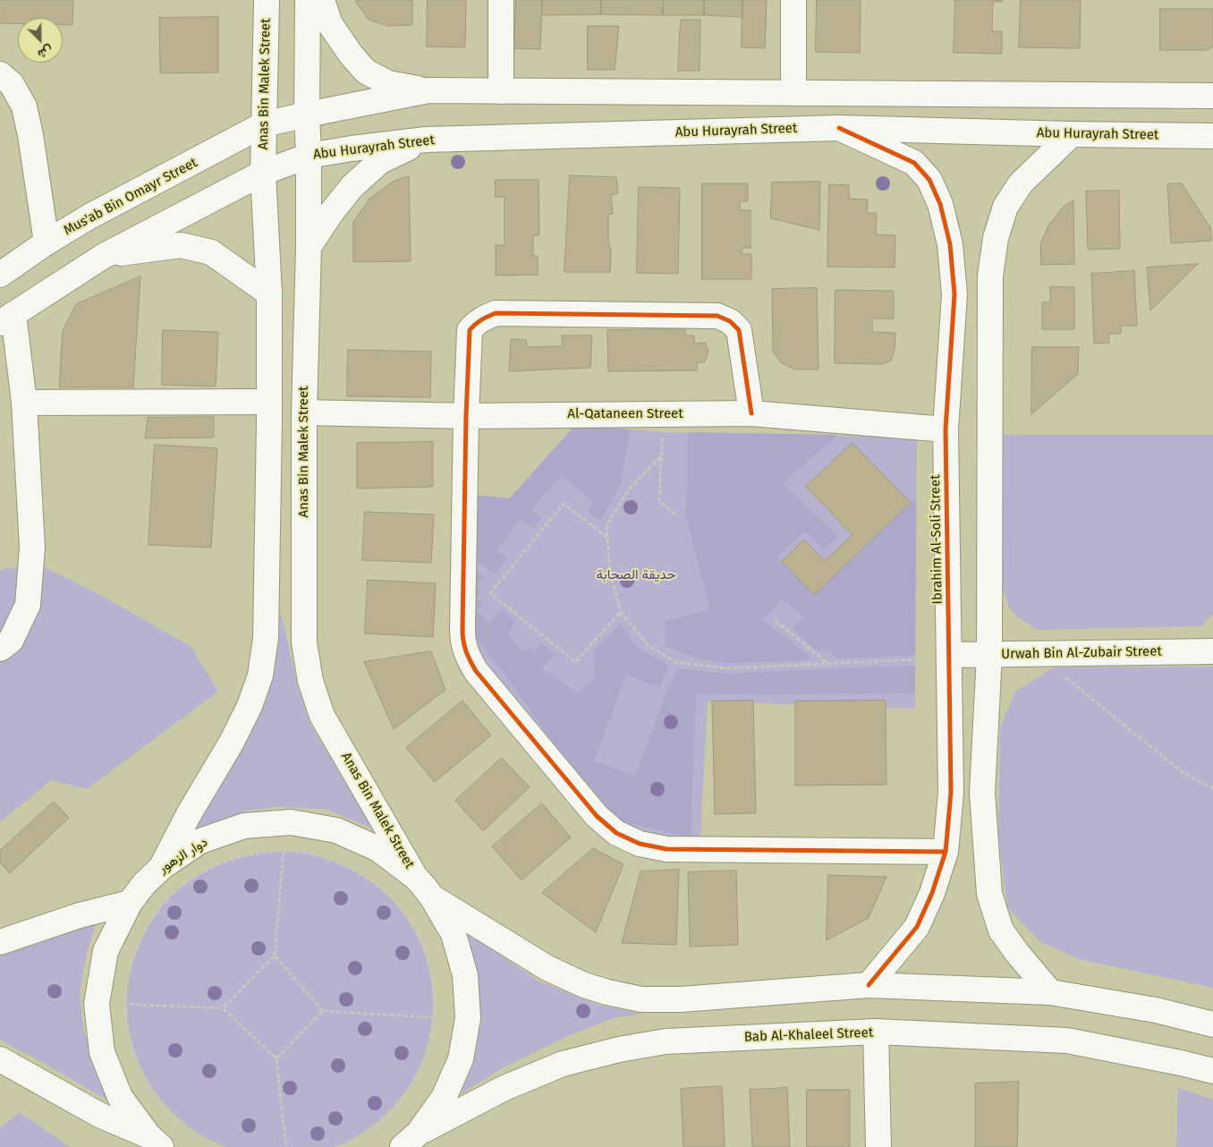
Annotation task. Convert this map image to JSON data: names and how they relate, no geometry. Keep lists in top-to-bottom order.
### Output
{
  "streets": {
    "main road": [
      "Anas Bin Malek Street",
      "Abu Hurayrah Street",
      "Mus'ab Bin Omayr Street",
      "Al-Qataneen Street",
      "Ibrahim Al-Soli Street",
      "Urwah Bin Al-Zubair Street",
      "دوار الزهور",
      "Bab Al-Khaleel Street"
    ]
  },
  "crossings": [
    ["Anas Bin Malek Street", "Abu Hurayrah Street"],
    ["Anas Bin Malek Street", "Mus'ab Bin Omayr Street"],
    ["Anas Bin Malek Street", "Al-Qataneen Street"],
    ["Anas Bin Malek Street", "دوار الزهور"],
    ["Abu Hurayrah Street", "Ibrahim Al-Soli Street"],
    ["Al-Qataneen Street", "Ibrahim Al-Soli Street"],
    ["Ibrahim Al-Soli Street", "Urwah Bin Al-Zubair Street"],
    ["دوار الزهور", "Bab Al-Khaleel Street"]
  ],
  "parks": ["حديقة الصحابة"],
  "north": "bottom right"
}
